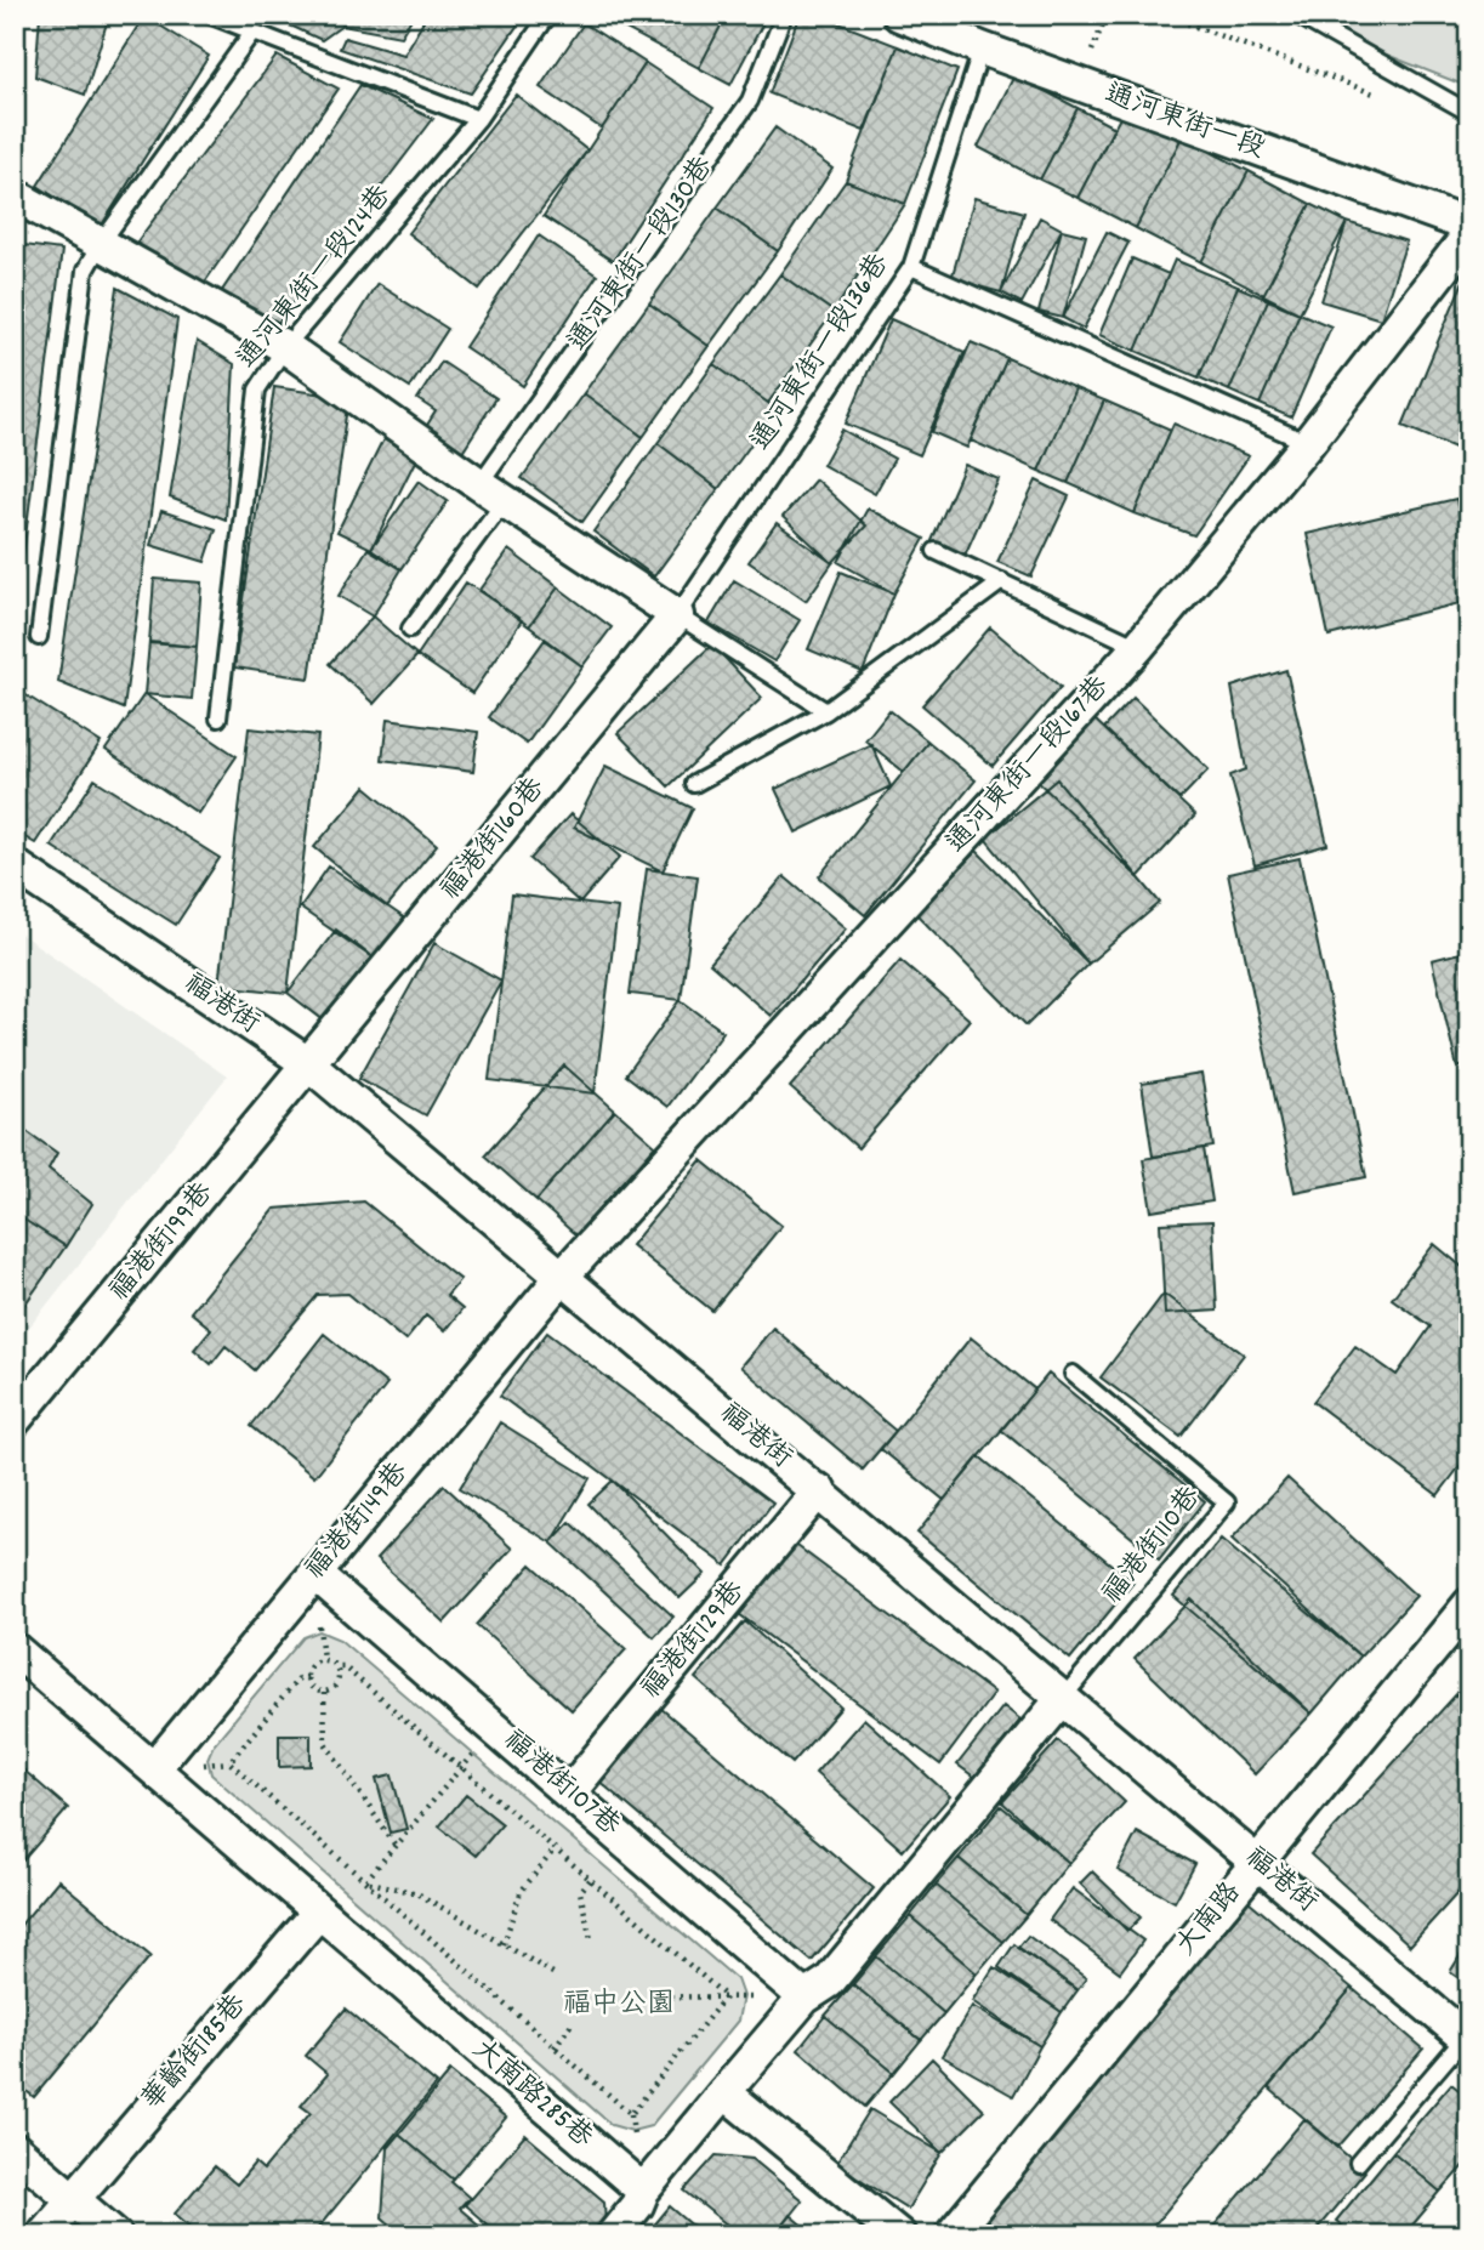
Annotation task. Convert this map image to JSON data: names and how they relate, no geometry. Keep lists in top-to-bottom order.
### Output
{
  "streets": {
    "street": [
      "通河東街一段",
      "通河東街一段167巷",
      "福港街160巷",
      "福港街",
      "福港街199巷",
      "福港街149巷",
      "福港街129巷",
      "福港街107巷",
      "大南路",
      "華齡街185巷",
      "大南路285巷"
    ],
    "lane": [
      "通河東街一段130巷",
      "通河東街一段124巷",
      "通河東街一段136巷",
      "福港街110巷"
    ]
  },
  "crossings": [
    ["通河東街一段", "通河東街一段136巷"],
    ["通河東街一段136巷", "福港街160巷"],
    ["通河東街一段167巷", "福港街"],
    ["通河東街一段167巷", "福港街149巷"],
    ["福港街160巷", "福港街"],
    ["福港街160巷", "福港街199巷"],
    ["福港街", "福港街199巷"],
    ["福港街", "福港街149巷"],
    ["福港街", "福港街110巷"],
    ["福港街", "福港街129巷"],
    ["福港街", "大南路"],
    ["福港街149巷", "福港街107巷"],
    ["福港街149巷", "大南路285巷"],
    ["福港街129巷", "福港街107巷"],
    ["華齡街185巷", "大南路285巷"]
  ],
  "parks": ["福中公園"]
}
